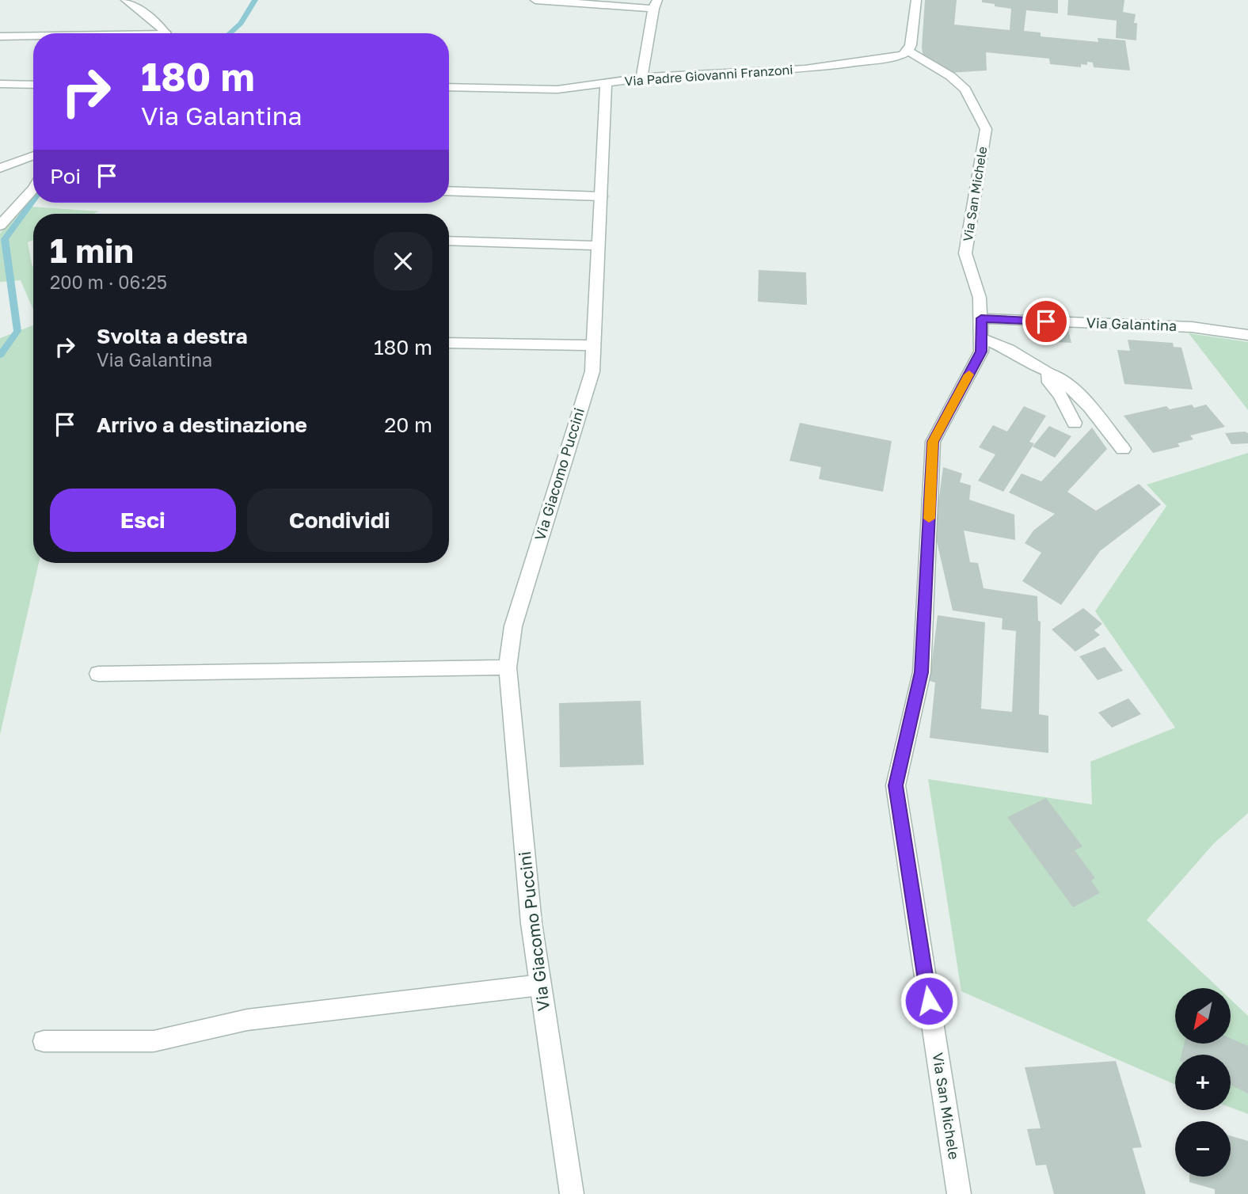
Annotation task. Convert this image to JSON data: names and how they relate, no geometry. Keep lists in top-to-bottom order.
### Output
{
  "streets": {
    "street": [
      "Via Padre Giovanni Franzoni",
      "Via San Michele",
      "Via Galantina",
      "Via Giacomo Puccini"
    ]
  },
  "crossings": [
    ["Via Padre Giovanni Franzoni", "Via San Michele"],
    ["Via Padre Giovanni Franzoni", "Via Giacomo Puccini"],
    ["Via San Michele", "Via Galantina"]
  ],
  "north": "bottom left",
  "page": {
    "turn": ["180 m", "Via Galantina"],
    "then": "Poi",
    "heading": ["1 min", "200 m · 06:25"],
    "list": [
      {
        "name": "Svolta a destra",
        "note": "Via Galantina",
        "value": "180 m"
      },
      {
        "name": "Arrivo a destinazione",
        "value": "20 m"
      }
    ],
    "buttons": ["Esci", "Condividi"],
    "map_buttons": ["+", "−"]
  }
}
